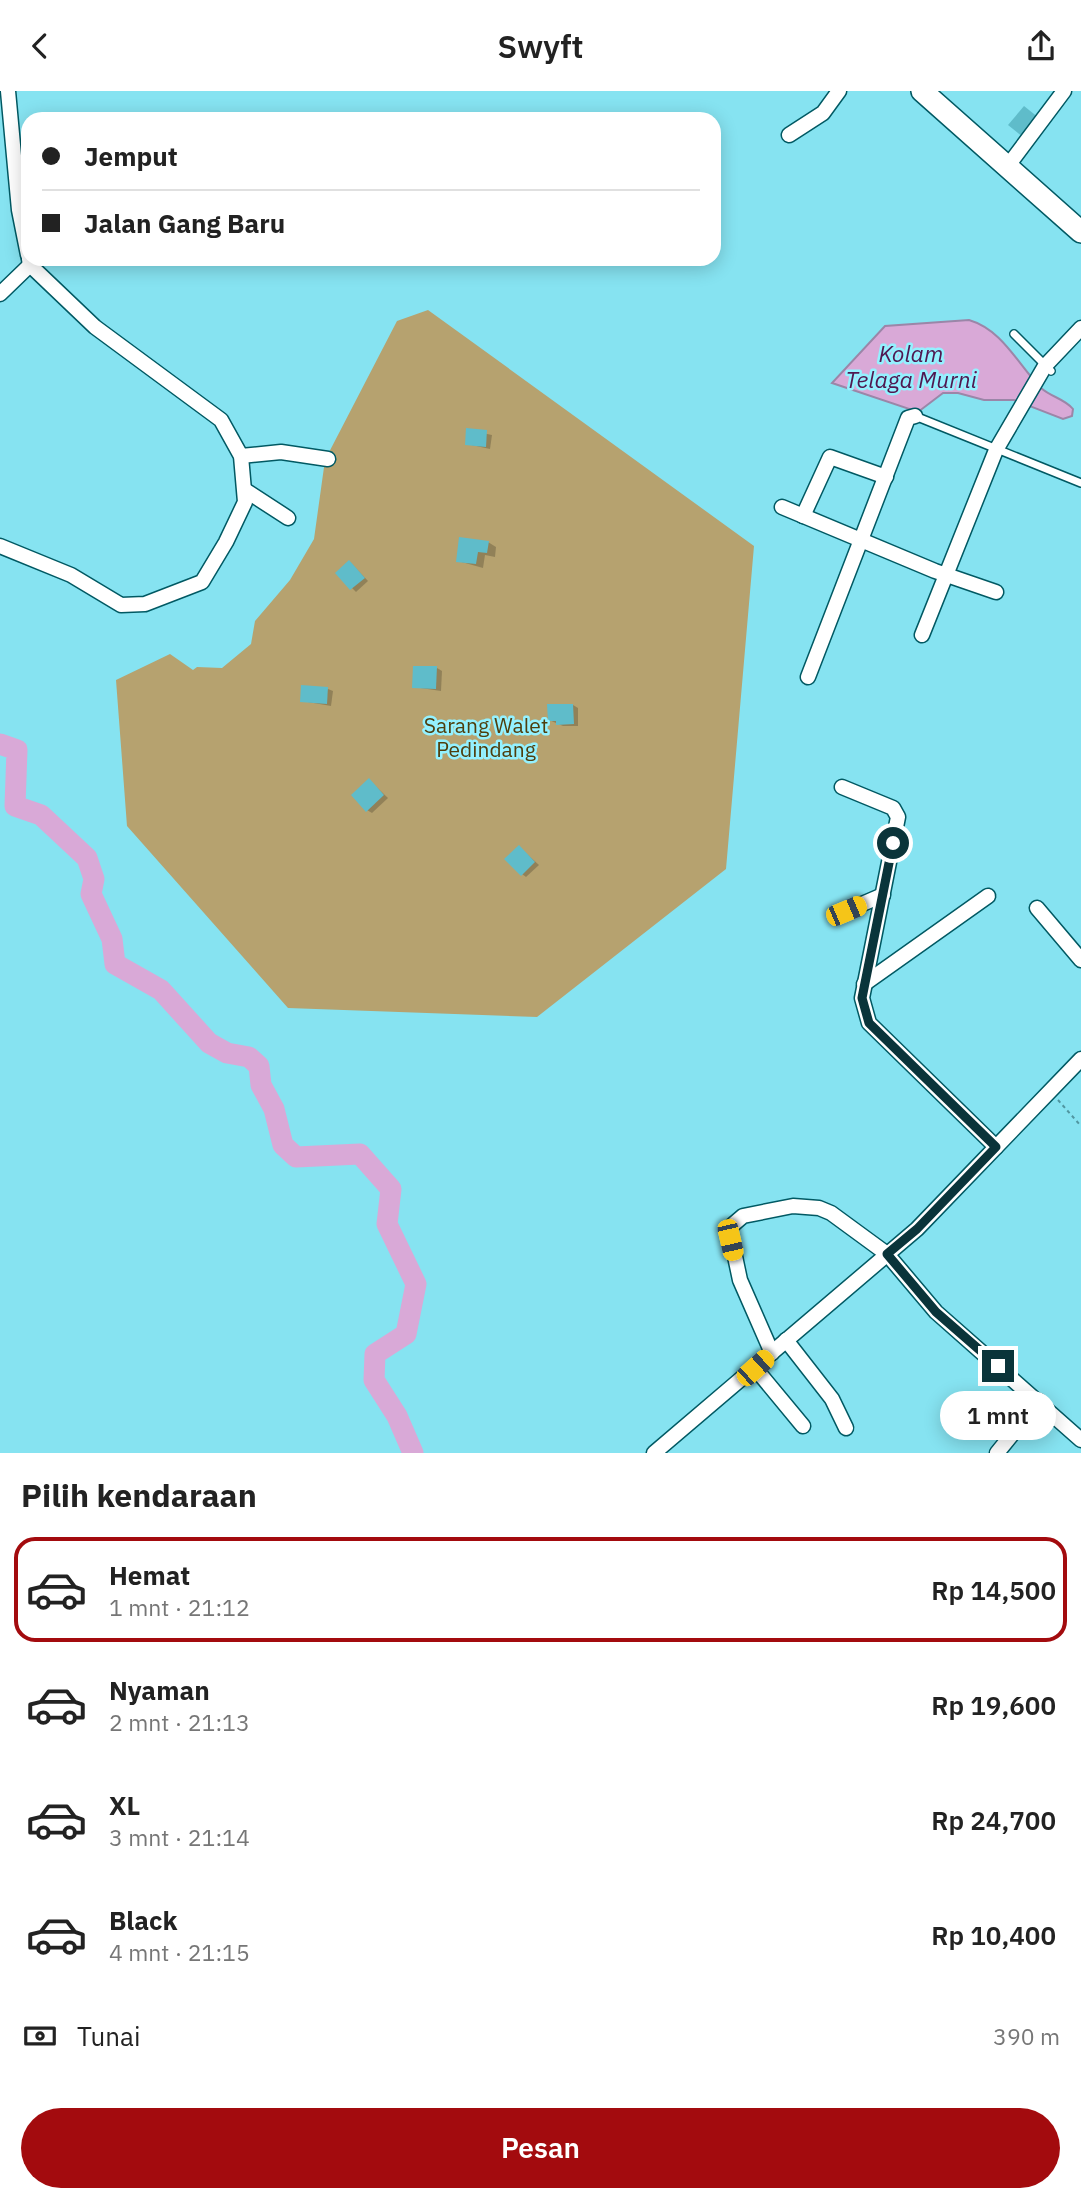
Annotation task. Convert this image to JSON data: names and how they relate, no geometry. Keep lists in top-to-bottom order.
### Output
{
  "water": ["Kolam Telaga Murni"],
  "parks": ["Sarang Walet Pedindang"],
  "page": {
    "header": "Swyft",
    "banner": ["Jemput", "Jalan Gang Baru"],
    "bubble": "1 mnt",
    "heading": "Pilih kendaraan",
    "list": [
      {
        "name": "Hemat",
        "note": "1 mnt · 21:12",
        "value": "Rp 14,500"
      },
      {
        "name": "Nyaman",
        "note": "2 mnt · 21:13",
        "value": "Rp 19,600"
      },
      {
        "name": "XL",
        "note": "3 mnt · 21:14",
        "value": "Rp 24,700"
      },
      {
        "name": "Black",
        "note": "4 mnt · 21:15",
        "value": "Rp 10,400"
      }
    ],
    "pay": ["Tunai", "390 m"],
    "buttons": "Pesan"
  }
}
